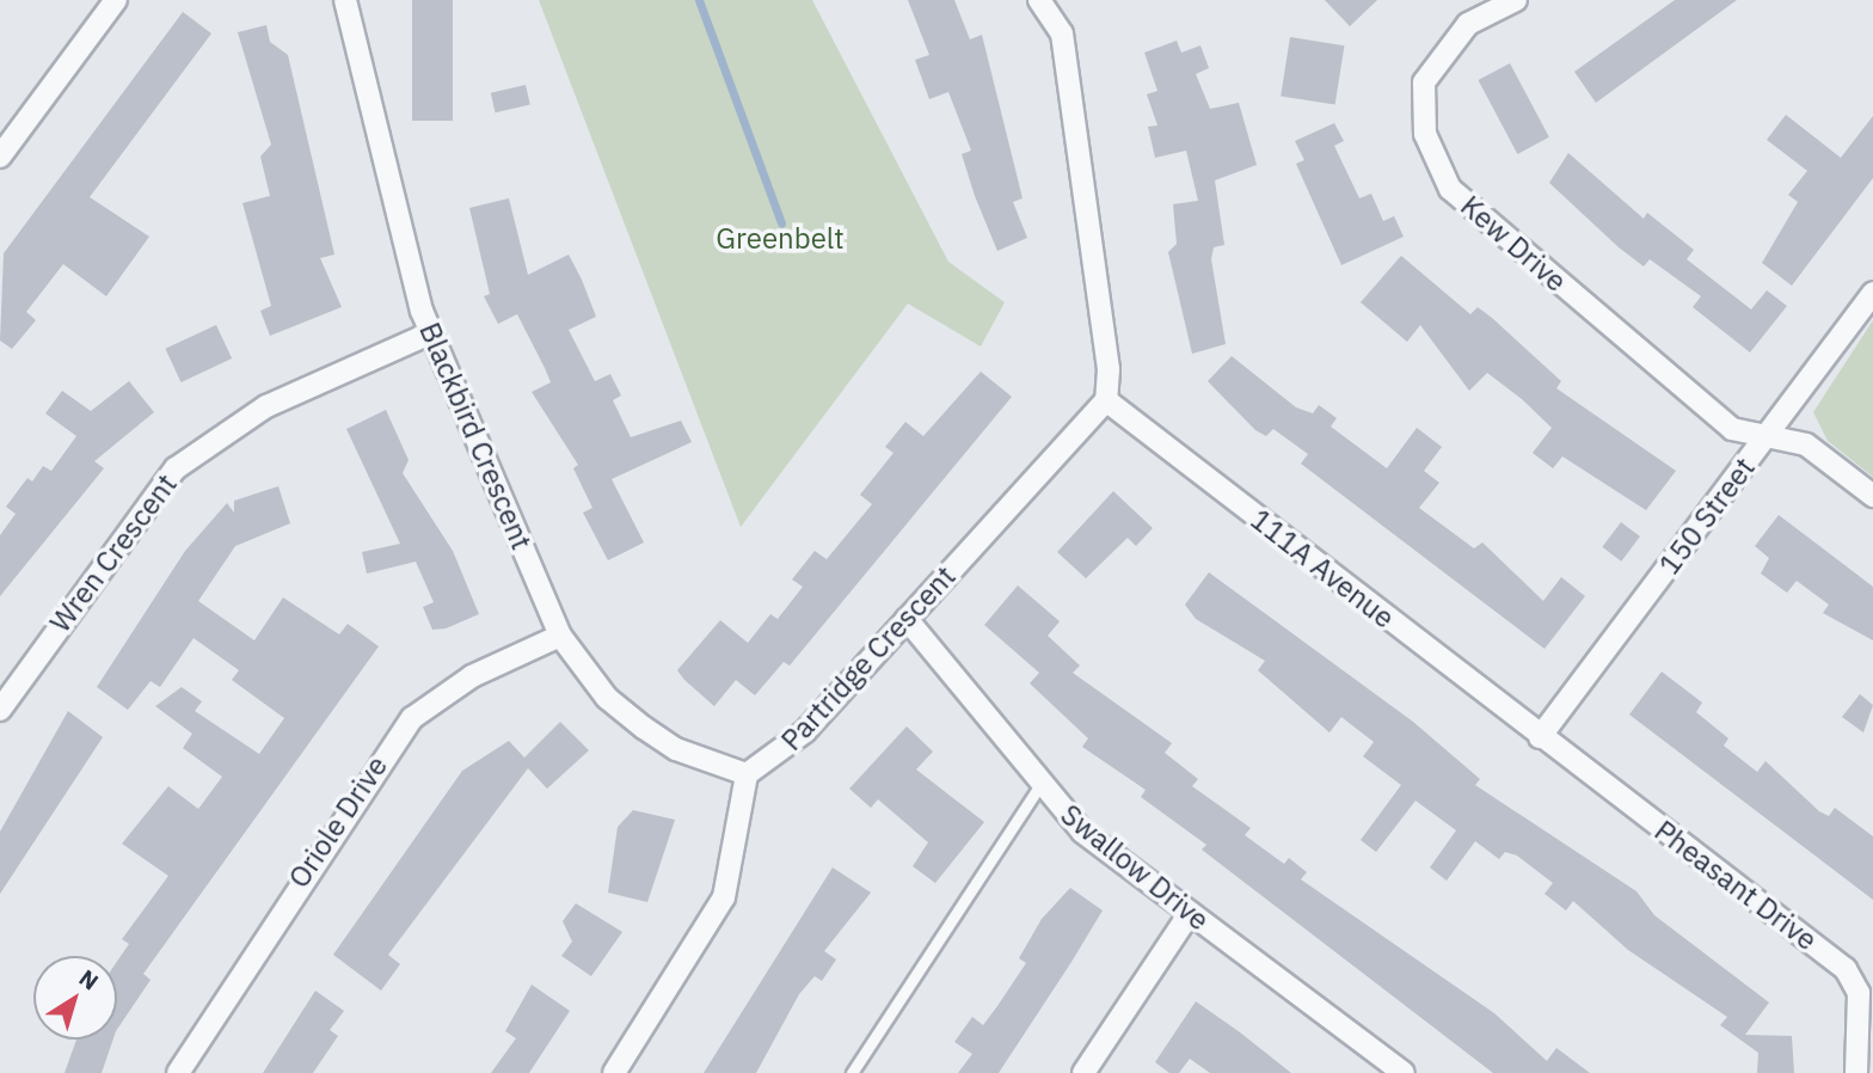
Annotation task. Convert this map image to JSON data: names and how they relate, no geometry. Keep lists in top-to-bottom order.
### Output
{
  "streets": {
    "street": [
      "Kew Drive",
      "Blackbird Crescent",
      "150 Street",
      "Wren Crescent",
      "111A Avenue",
      "Partridge Crescent",
      "Oriole Drive",
      "Swallow Drive",
      "Pheasant Drive"
    ]
  },
  "crossings": [
    ["Kew Drive", "150 Street"],
    ["Blackbird Crescent", "Wren Crescent"],
    ["Blackbird Crescent", "Partridge Crescent"],
    ["Blackbird Crescent", "Oriole Drive"],
    ["150 Street", "111A Avenue"],
    ["150 Street", "Pheasant Drive"],
    ["111A Avenue", "Partridge Crescent"],
    ["111A Avenue", "Pheasant Drive"],
    ["Partridge Crescent", "Swallow Drive"]
  ],
  "parks": ["Greenbelt"],
  "north": "top right"
}
